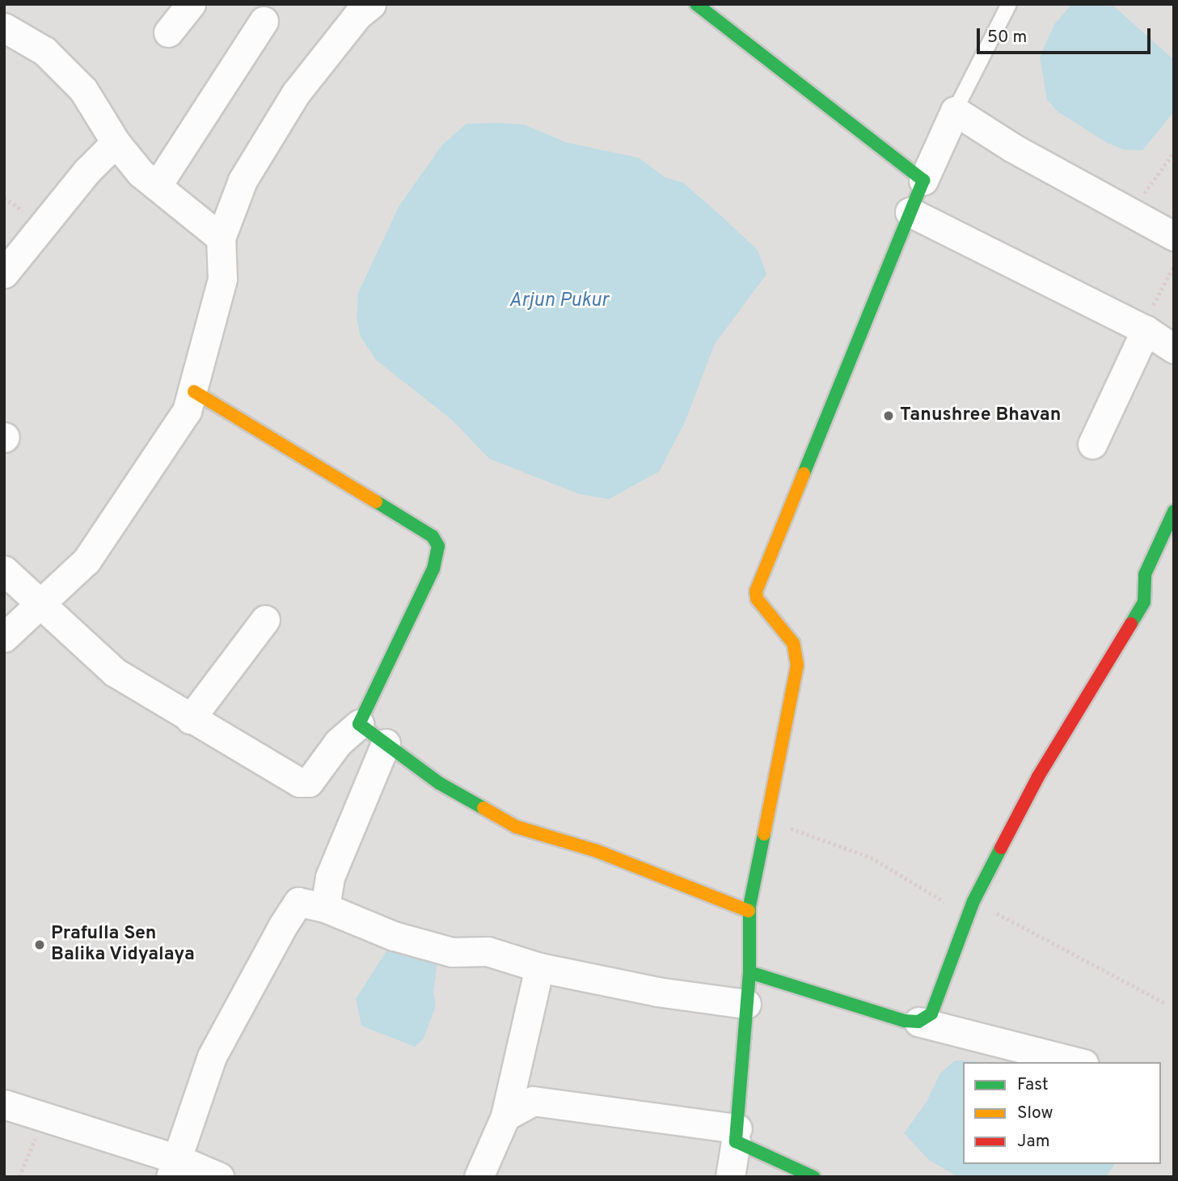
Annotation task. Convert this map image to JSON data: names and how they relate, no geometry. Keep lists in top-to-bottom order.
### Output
{
  "water": ["Arjun Pukur"],
  "places": ["Tanushree Bhavan", "Prafulla Sen Balika Vidyalaya"],
  "legend": ["Fast", "Slow", "Jam"],
  "scale_bar": "50 m"
}
